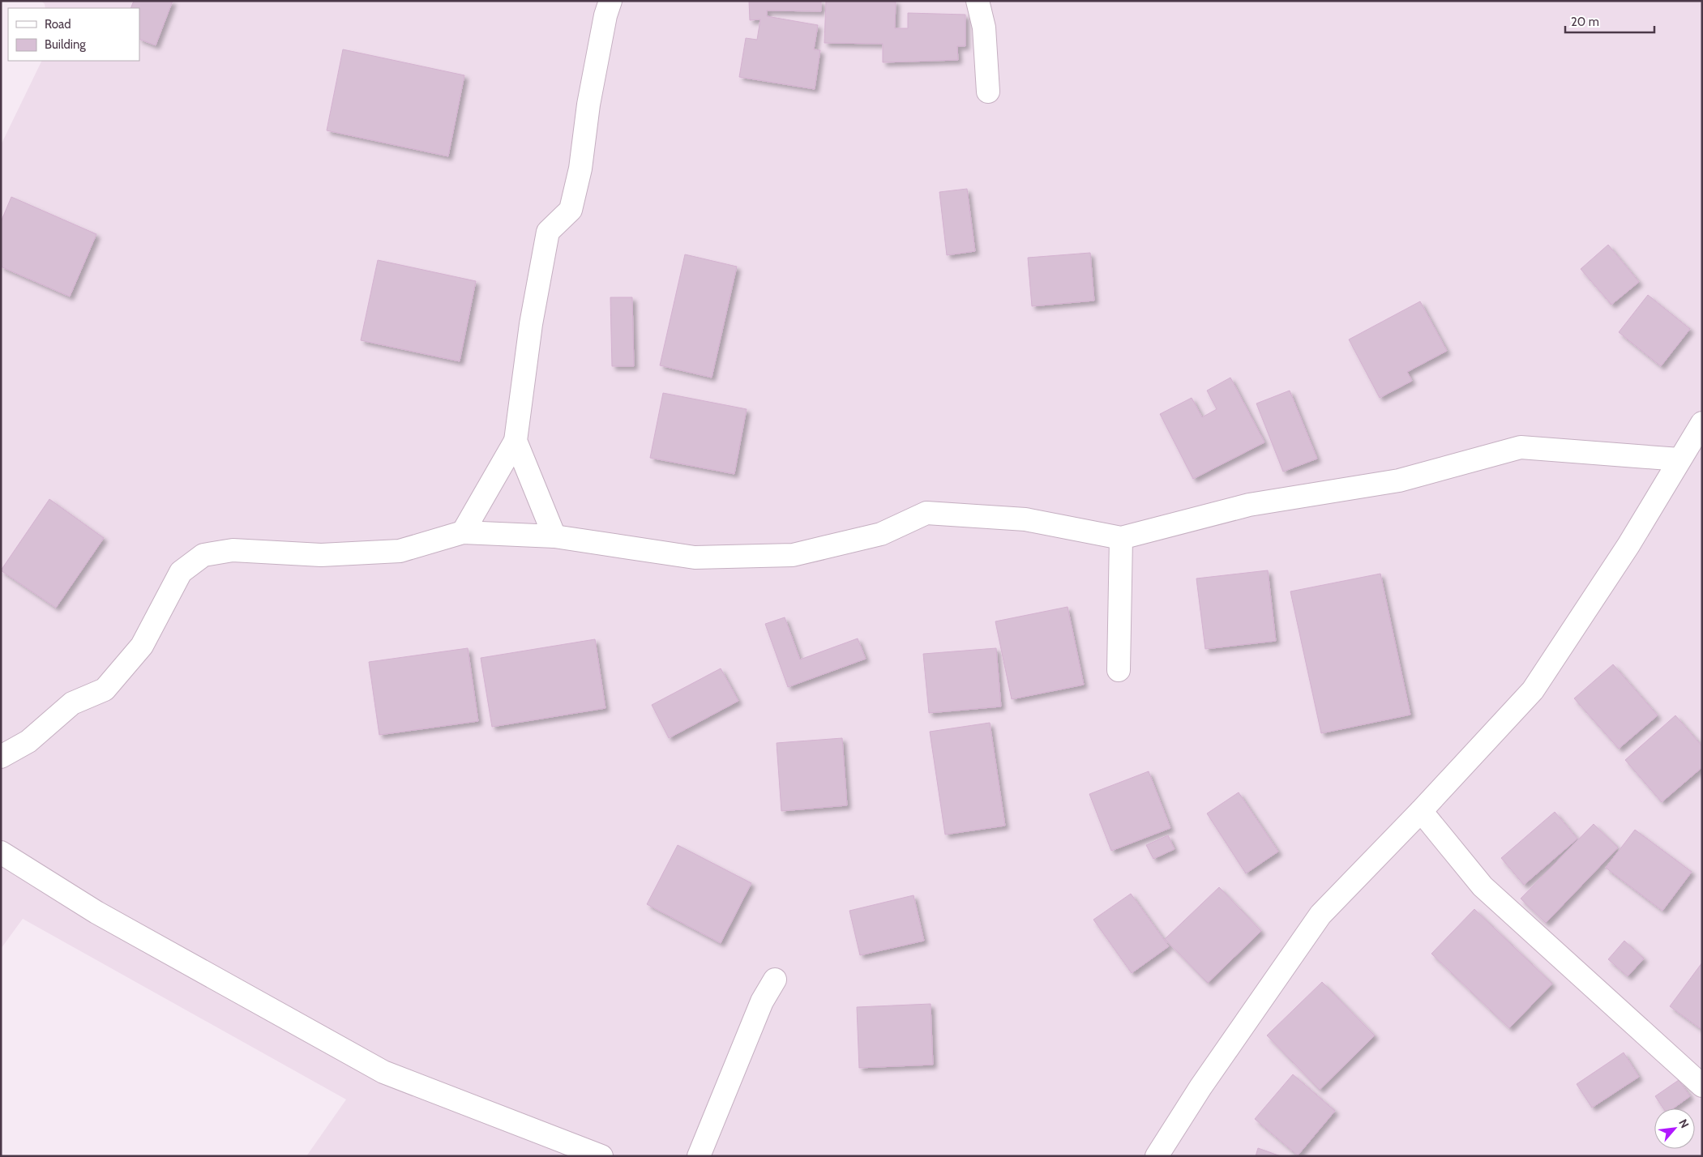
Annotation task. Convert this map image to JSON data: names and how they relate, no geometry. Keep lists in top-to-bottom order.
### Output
{
  "legend": ["Road", "Building"],
  "scale_bar": "20 m",
  "north": "top right"
}
